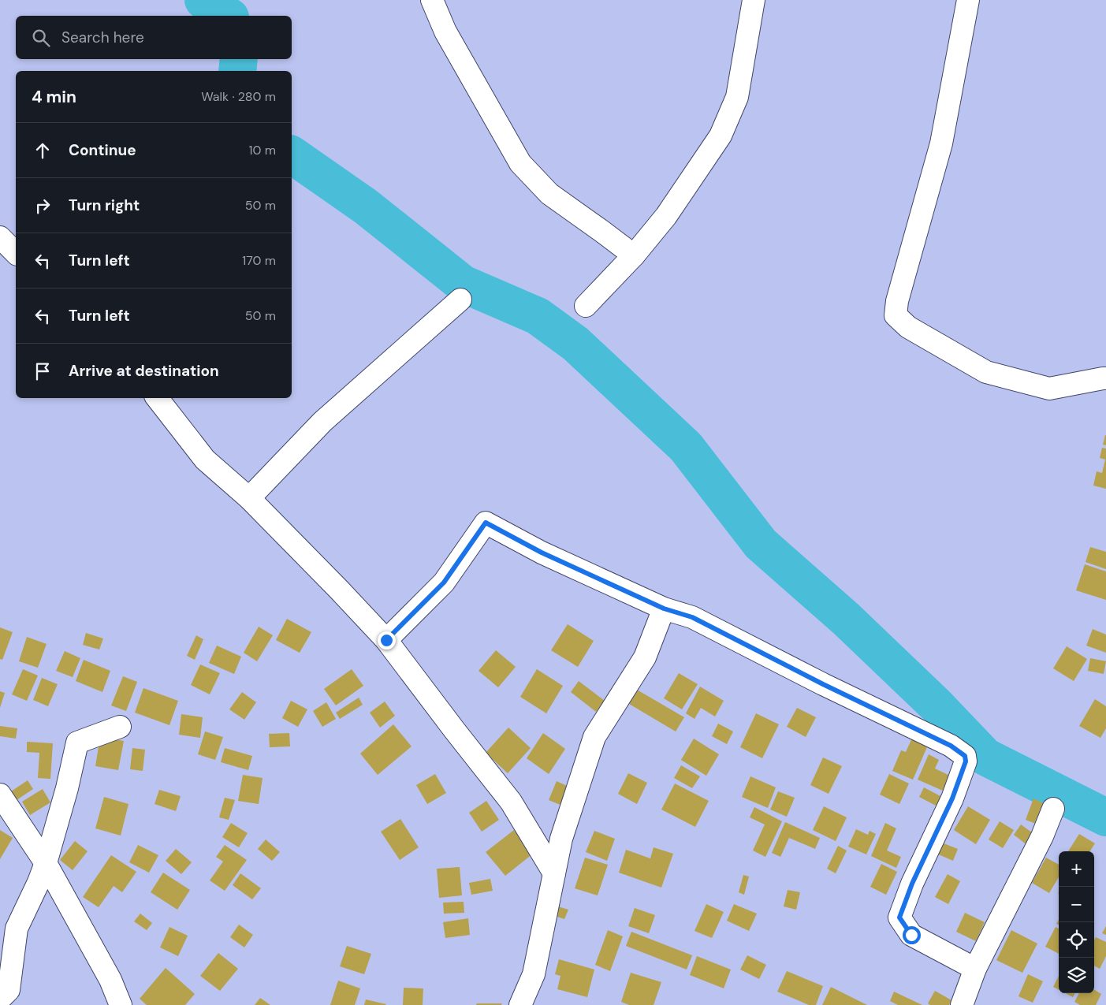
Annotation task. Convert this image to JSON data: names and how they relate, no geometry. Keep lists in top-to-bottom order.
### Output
{
  "page": {
    "search": "Search here",
    "heading": ["4 min", "Walk · 280 m"],
    "list": [
      ["Continue", "10 m"],
      ["Turn right", "50 m"],
      ["Turn left", "170 m"],
      ["Turn left", "50 m"],
      "Arrive at destination"
    ],
    "map_buttons": ["+", "−"]
  }
}
